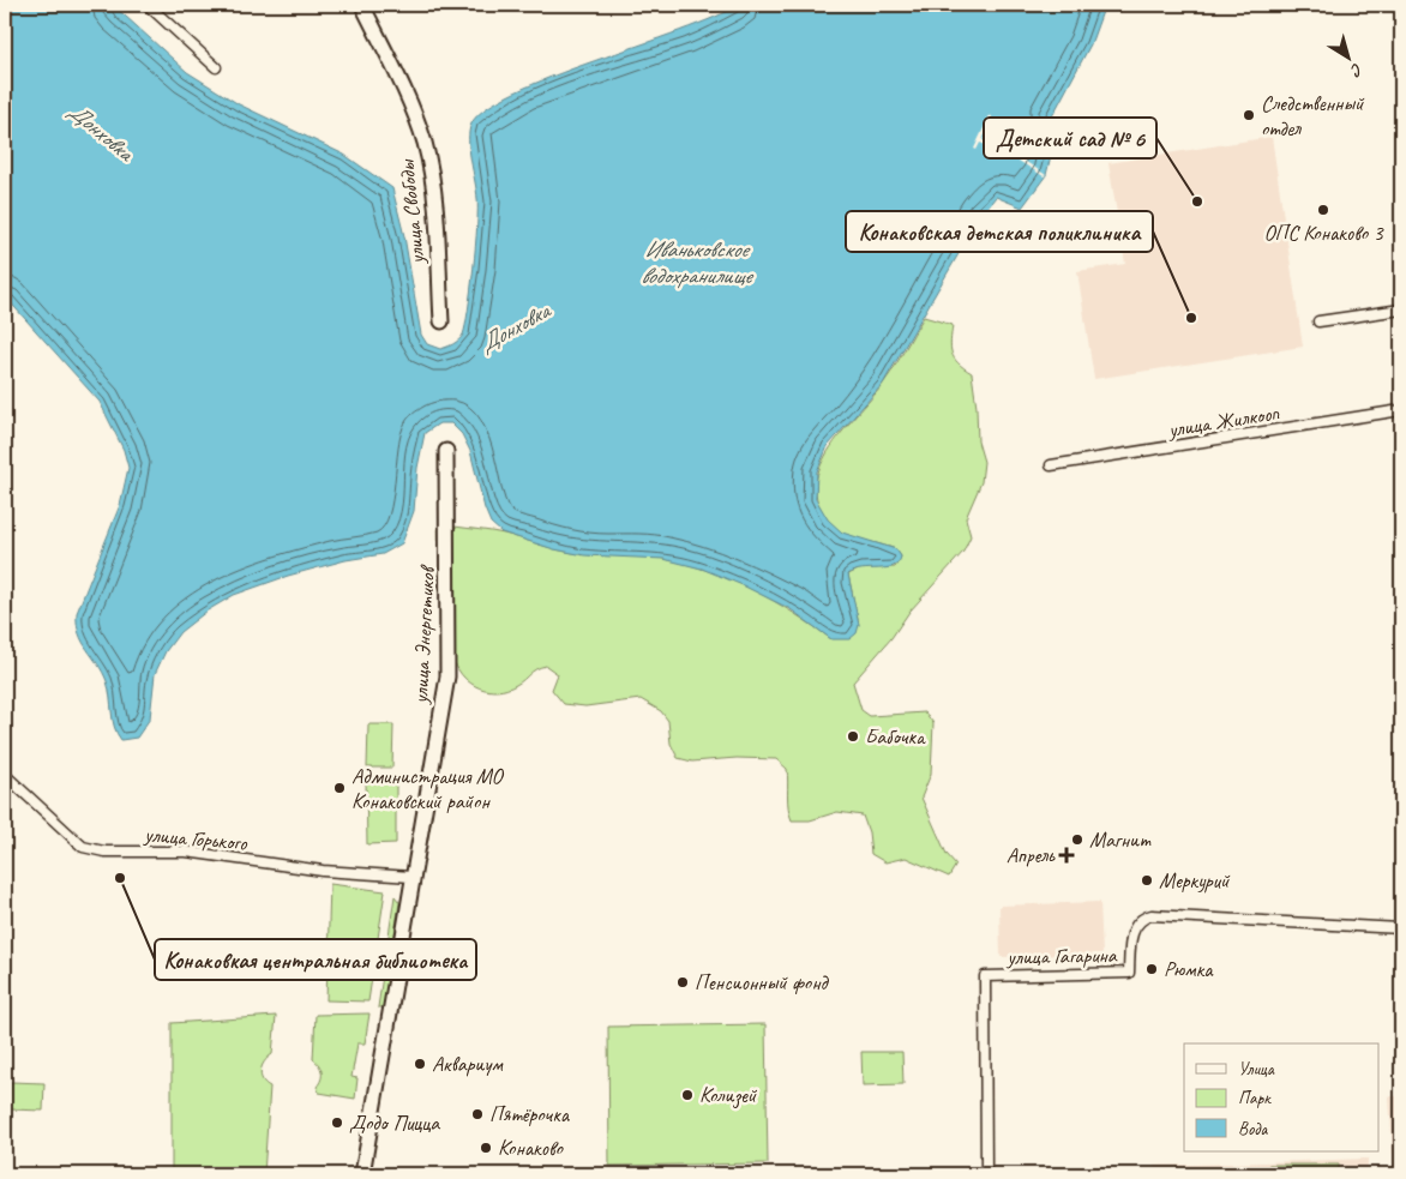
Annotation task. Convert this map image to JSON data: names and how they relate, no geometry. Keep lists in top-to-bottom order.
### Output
{
  "streets": {
    "main road": ["улица Свободы", "улица Энергетиков"],
    "street": ["улица Жилкооп", "улица Горького", "улица Гагарина"]
  },
  "crossings": [
    ["улица Энергетиков", "улица Горького"]
  ],
  "water": ["Донховка", "Иваньковское водохранилище"],
  "places": {
    "other": [
      "Следственный отдел",
      "Детский сад № 6",
      "ОПС Конаково 3",
      "Конаковская детская поликлиника",
      "Бабочка",
      "Администрация МО Конаковский район",
      "Магнит",
      "Конаковкая центральная библиотека",
      "Меркурий",
      "Рюмка",
      "Пенсионный фонд",
      "Аквариум",
      "Колизей",
      "Пятёрочка",
      "Додо Пицца",
      "Конаково"
    ],
    "health": ["Апрель"]
  },
  "legend": ["Улица", "Парк", "Вода"],
  "north": "bottom right"
}
